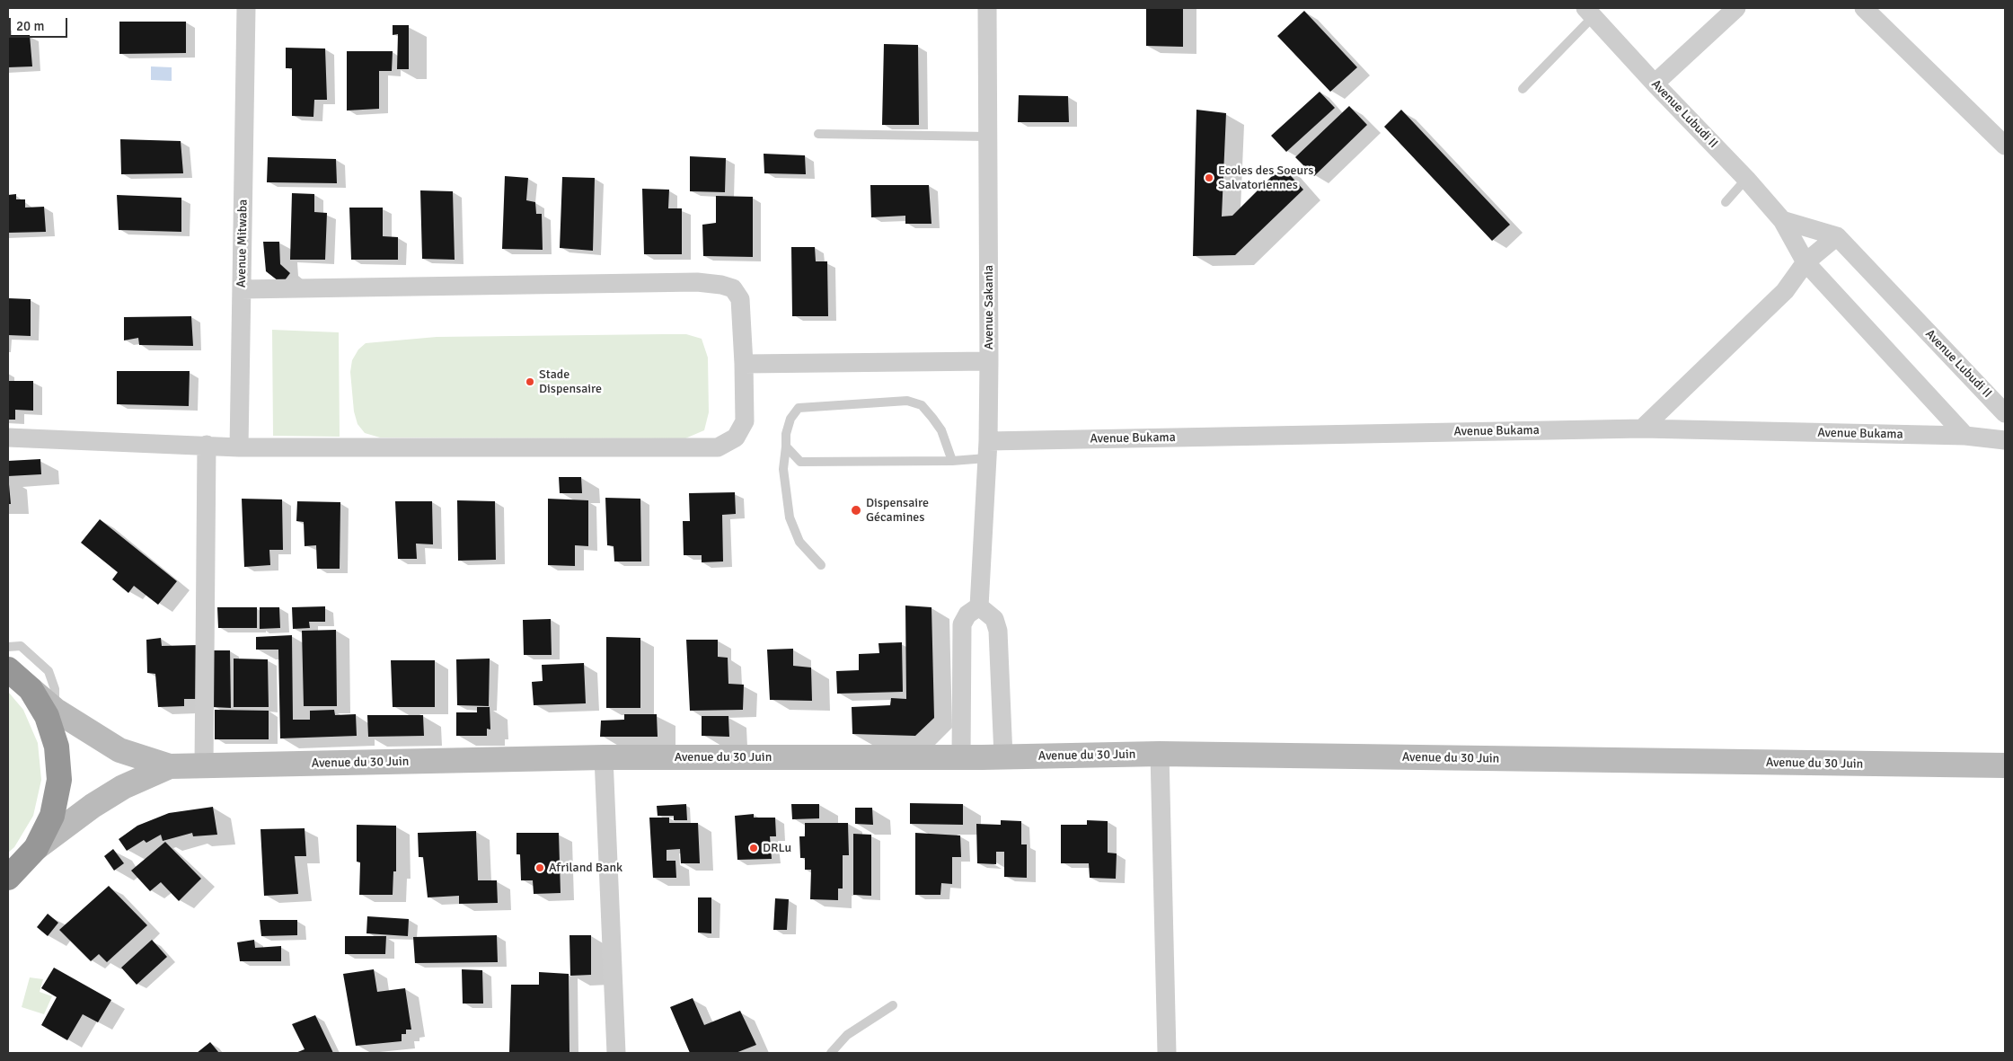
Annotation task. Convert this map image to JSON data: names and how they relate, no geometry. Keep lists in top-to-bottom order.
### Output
{
  "streets": {
    "street": [
      "Avenue Lubudi II",
      "Avenue Mitwaba",
      "Avenue Sakania",
      "Avenue Bukama",
      "Avenue du 30 Juin"
    ]
  },
  "crossings": [
    ["Avenue Lubudi II", "Avenue Bukama"],
    ["Avenue Sakania", "Avenue Bukama"]
  ],
  "places": [
    "Ecoles des Soeurs Salvatoriennes",
    "Stade Dispensaire",
    "Dispensaire Gécamines",
    "DRLu",
    "Afriland Bank"
  ],
  "scale_bar": "20 m"
}
